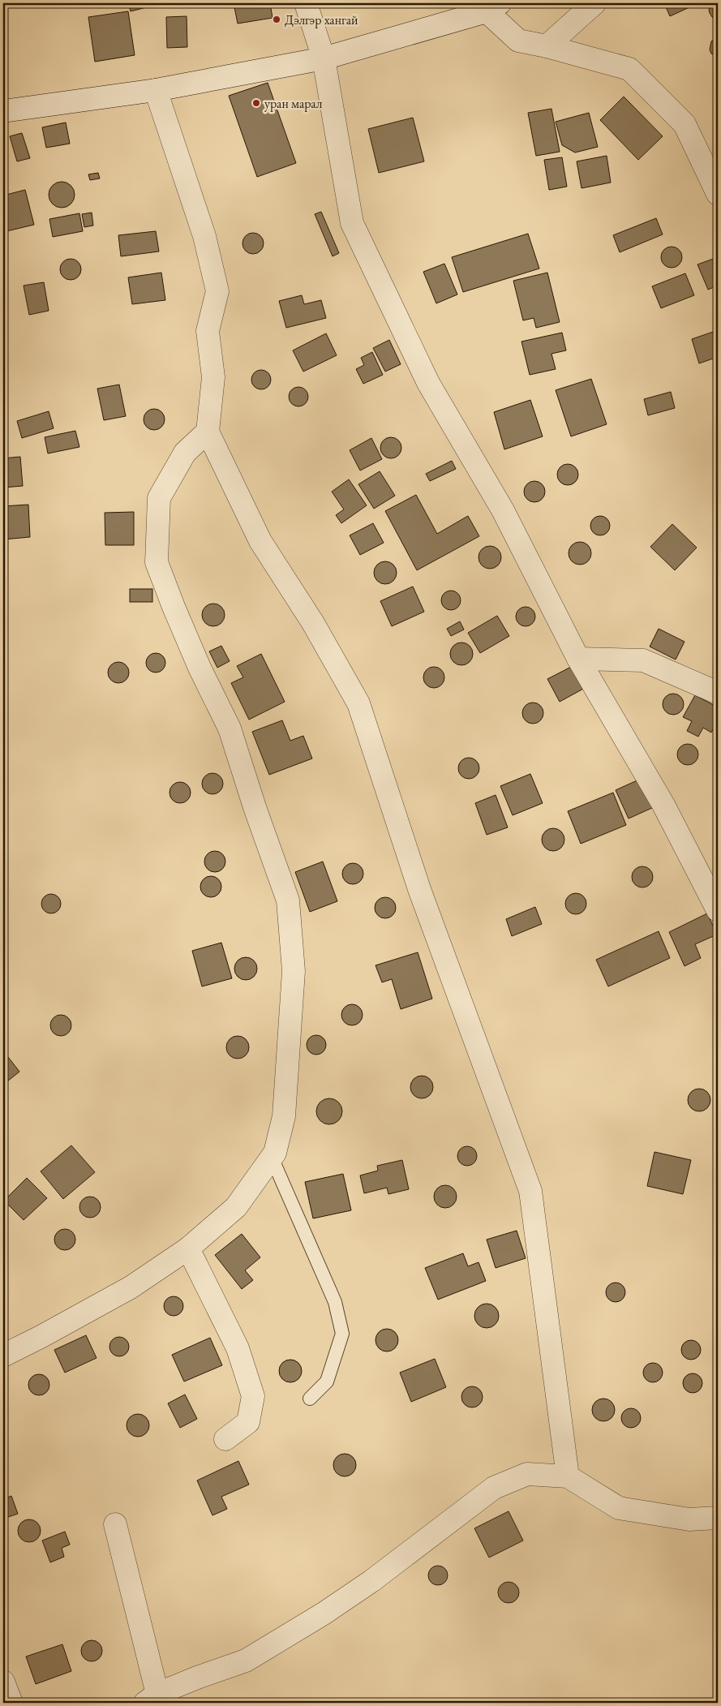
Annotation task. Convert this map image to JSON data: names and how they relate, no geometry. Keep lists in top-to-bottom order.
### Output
{
  "places": ["Дэлгэр хангай", "уран марал"]
}
